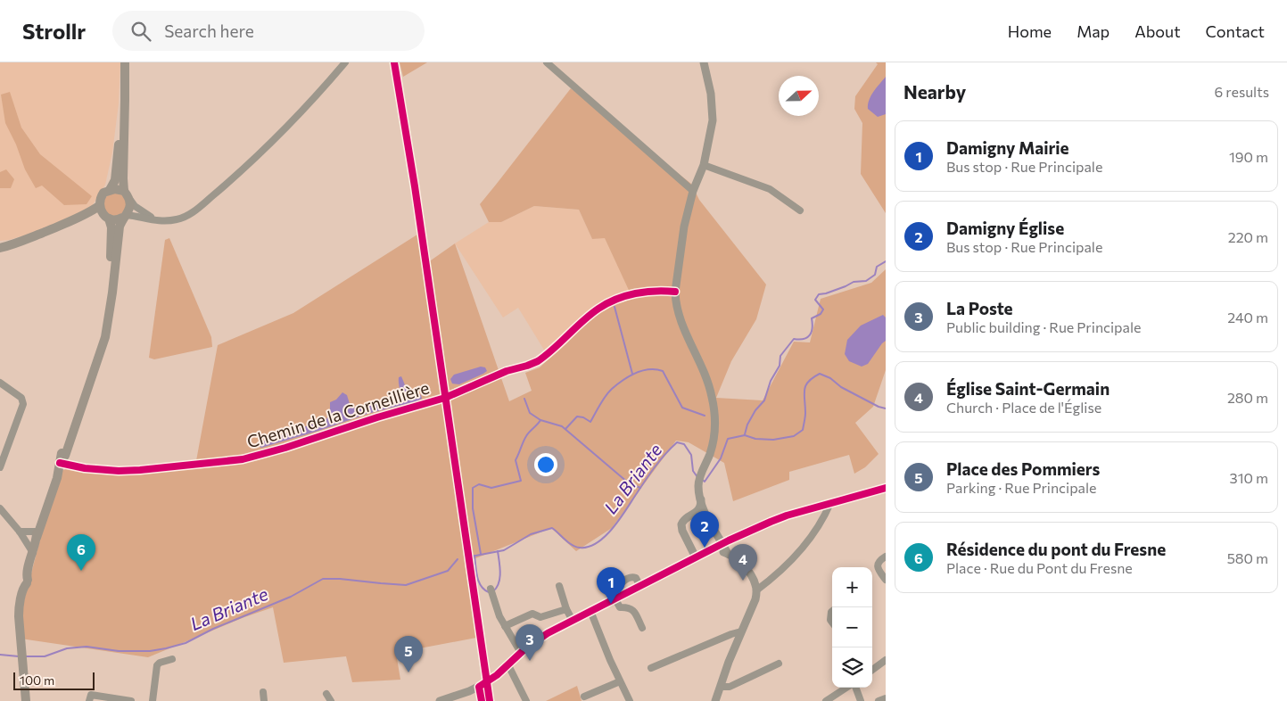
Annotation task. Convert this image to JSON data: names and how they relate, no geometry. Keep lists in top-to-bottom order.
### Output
{
  "streets": {
    "street": ["Chemin de la Corneillière"]
  },
  "water": ["La Briante"],
  "scale_bar": "100 m",
  "north": "right",
  "page": {
    "header": "Strollr",
    "search": "Search here",
    "nav": [
      "Home",
      "Map",
      "About",
      "Contact"
    ],
    "heading": ["Nearby", "6 results"],
    "list": [
      {
        "mark": "1",
        "name": "Damigny Mairie",
        "note": "Bus stop · Rue Principale",
        "value": "190 m"
      },
      {
        "mark": "2",
        "name": "Damigny Église",
        "note": "Bus stop · Rue Principale",
        "value": "220 m"
      },
      {
        "mark": "3",
        "name": "La Poste",
        "note": "Public building · Rue Principale",
        "value": "240 m"
      },
      {
        "mark": "4",
        "name": "Église Saint-Germain",
        "note": "Church · Place de l'Église",
        "value": "280 m"
      },
      {
        "mark": "5",
        "name": "Place des Pommiers",
        "note": "Parking · Rue Principale",
        "value": "310 m"
      },
      {
        "mark": "6",
        "name": "Résidence du pont du Fresne",
        "note": "Place · Rue du Pont du Fresne",
        "value": "580 m"
      }
    ],
    "pins": [
      "2",
      "6",
      "4",
      "1",
      "3",
      "5"
    ],
    "map_buttons": ["+", "−"],
    "scale": "100 m"
  }
}
